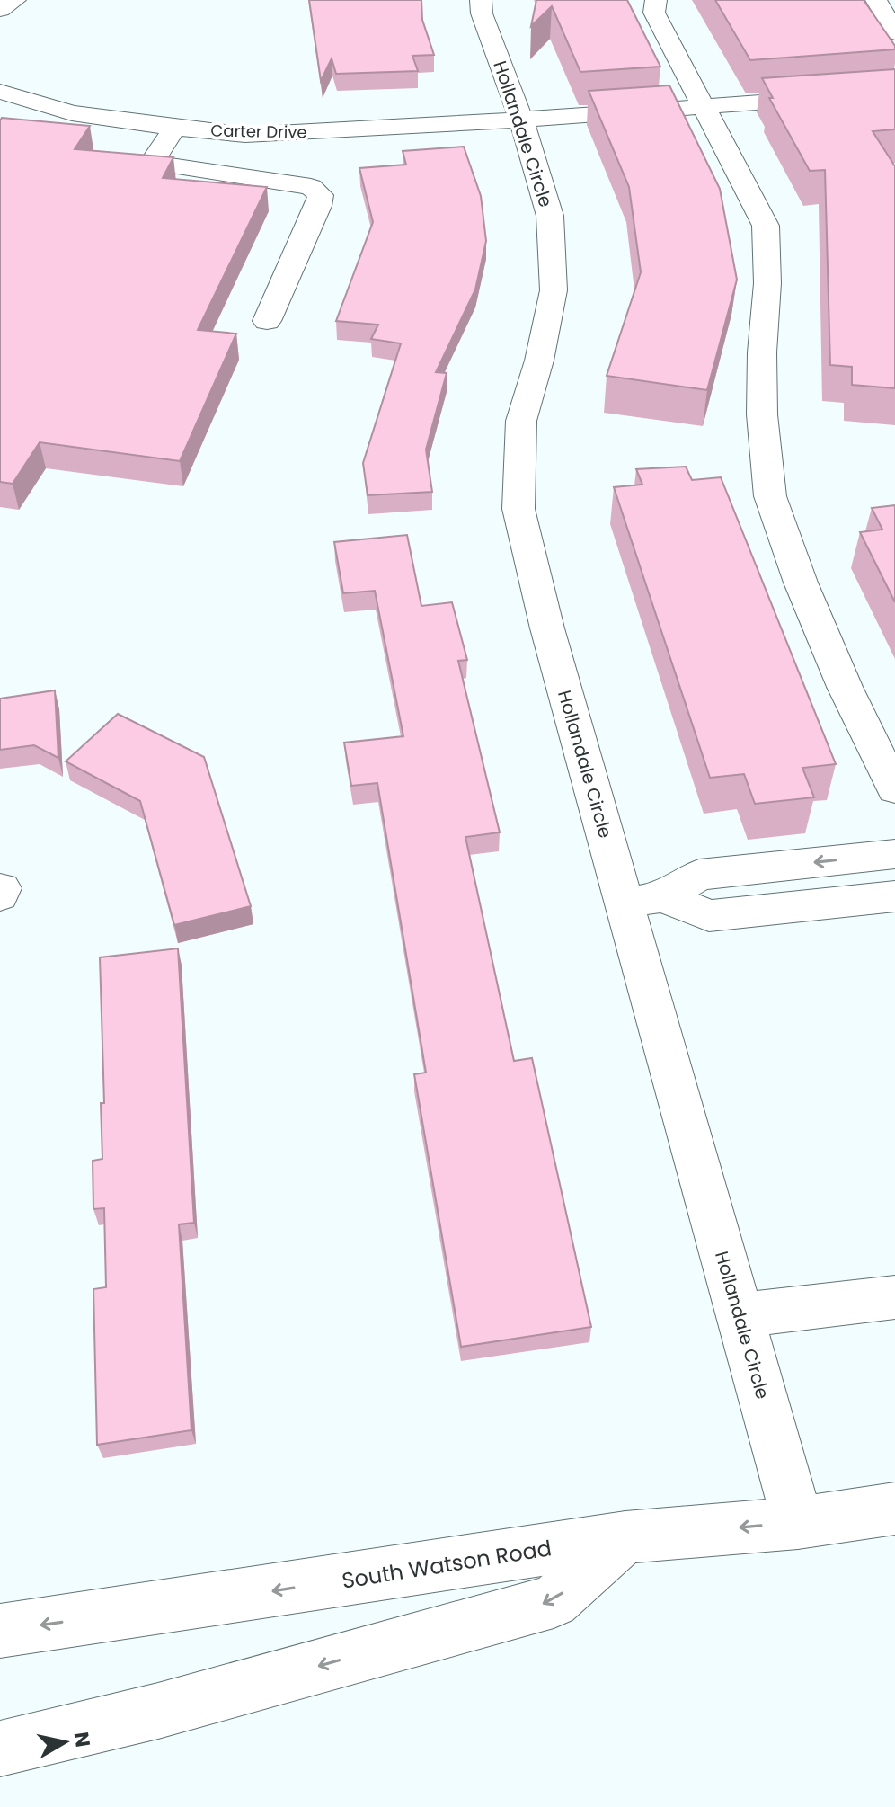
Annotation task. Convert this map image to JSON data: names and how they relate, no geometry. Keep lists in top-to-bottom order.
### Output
{
  "streets": {
    "main road": ["Carter Drive", "Hollandale Circle", "South Watson Road"]
  },
  "crossings": [
    ["Carter Drive", "Hollandale Circle"],
    ["Hollandale Circle", "South Watson Road"]
  ],
  "north": "right"
}
